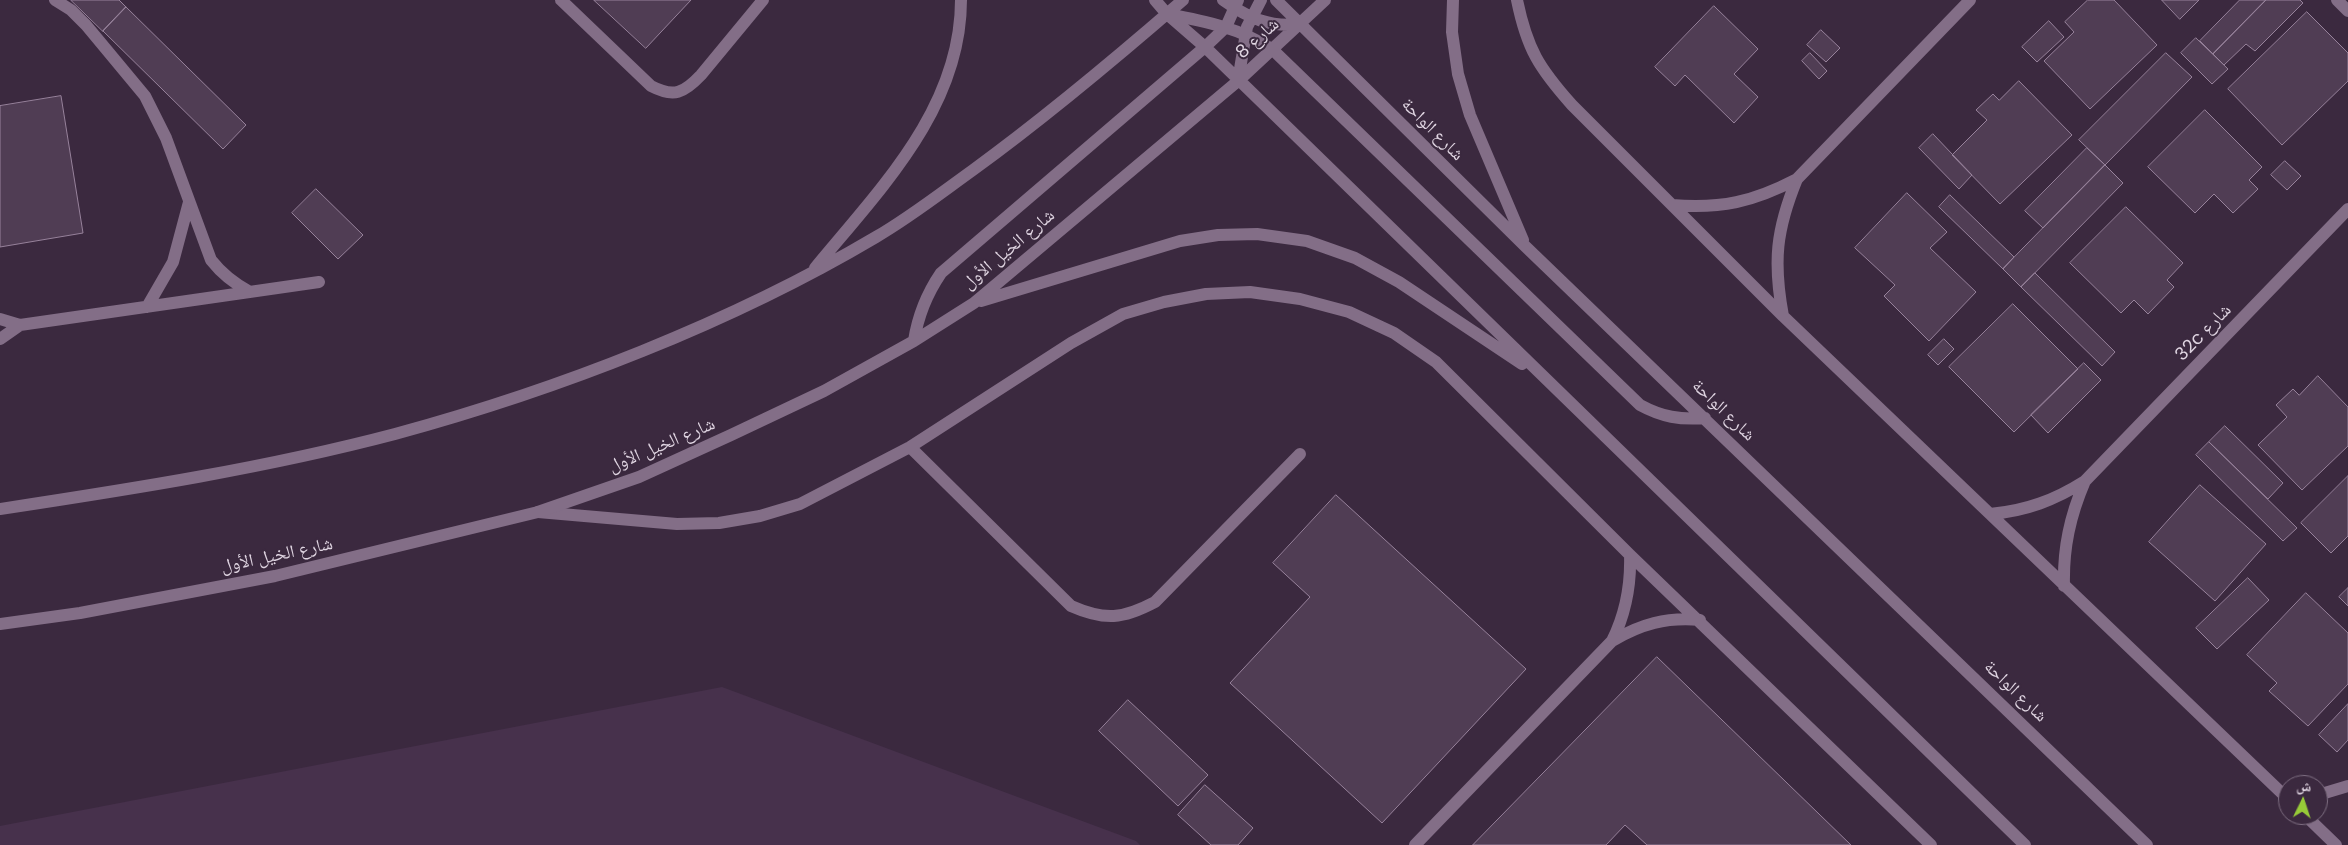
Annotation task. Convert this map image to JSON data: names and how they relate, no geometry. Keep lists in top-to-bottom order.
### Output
{
  "streets": {
    "main road": [
      "شارع 8",
      "شارع الواحة",
      "شارع الخيل الأول",
      "32c شارع"
    ]
  },
  "crossings": [
    ["شارع 8", "شارع الواحة"],
    ["شارع 8", "شارع الخيل الأول"]
  ],
  "north": "top"
}
